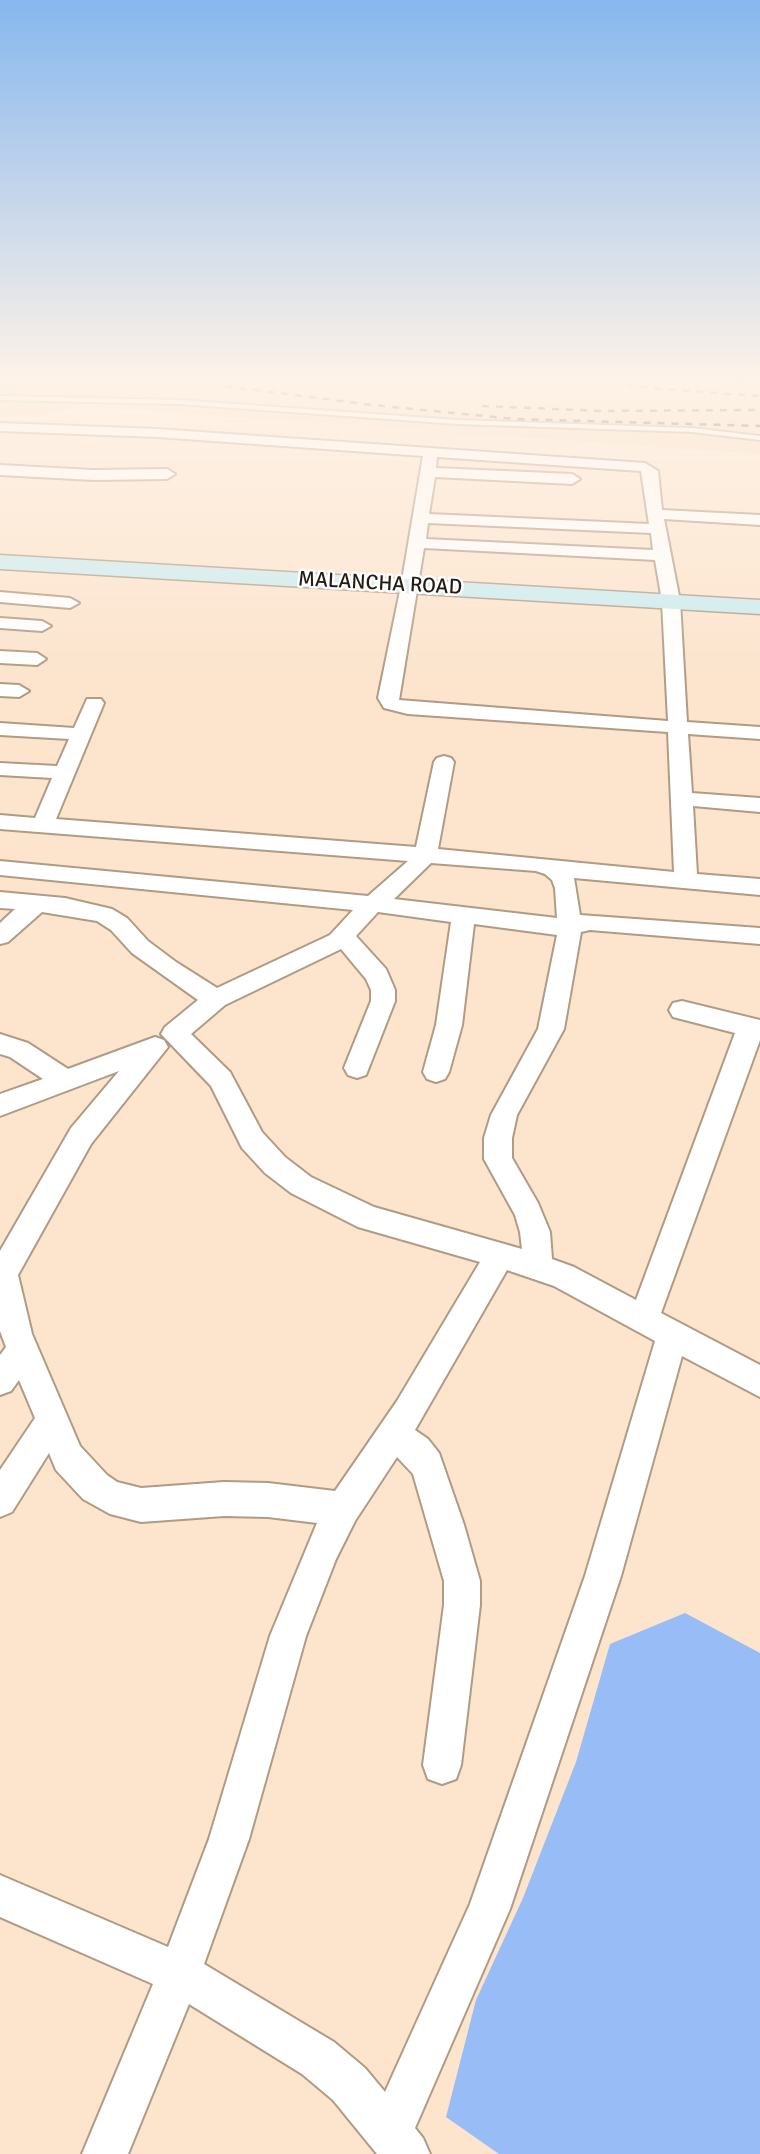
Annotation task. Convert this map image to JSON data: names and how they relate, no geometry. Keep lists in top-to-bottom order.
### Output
{
  "streets": {
    "main road": ["MALANCHA ROAD"]
  }
}
